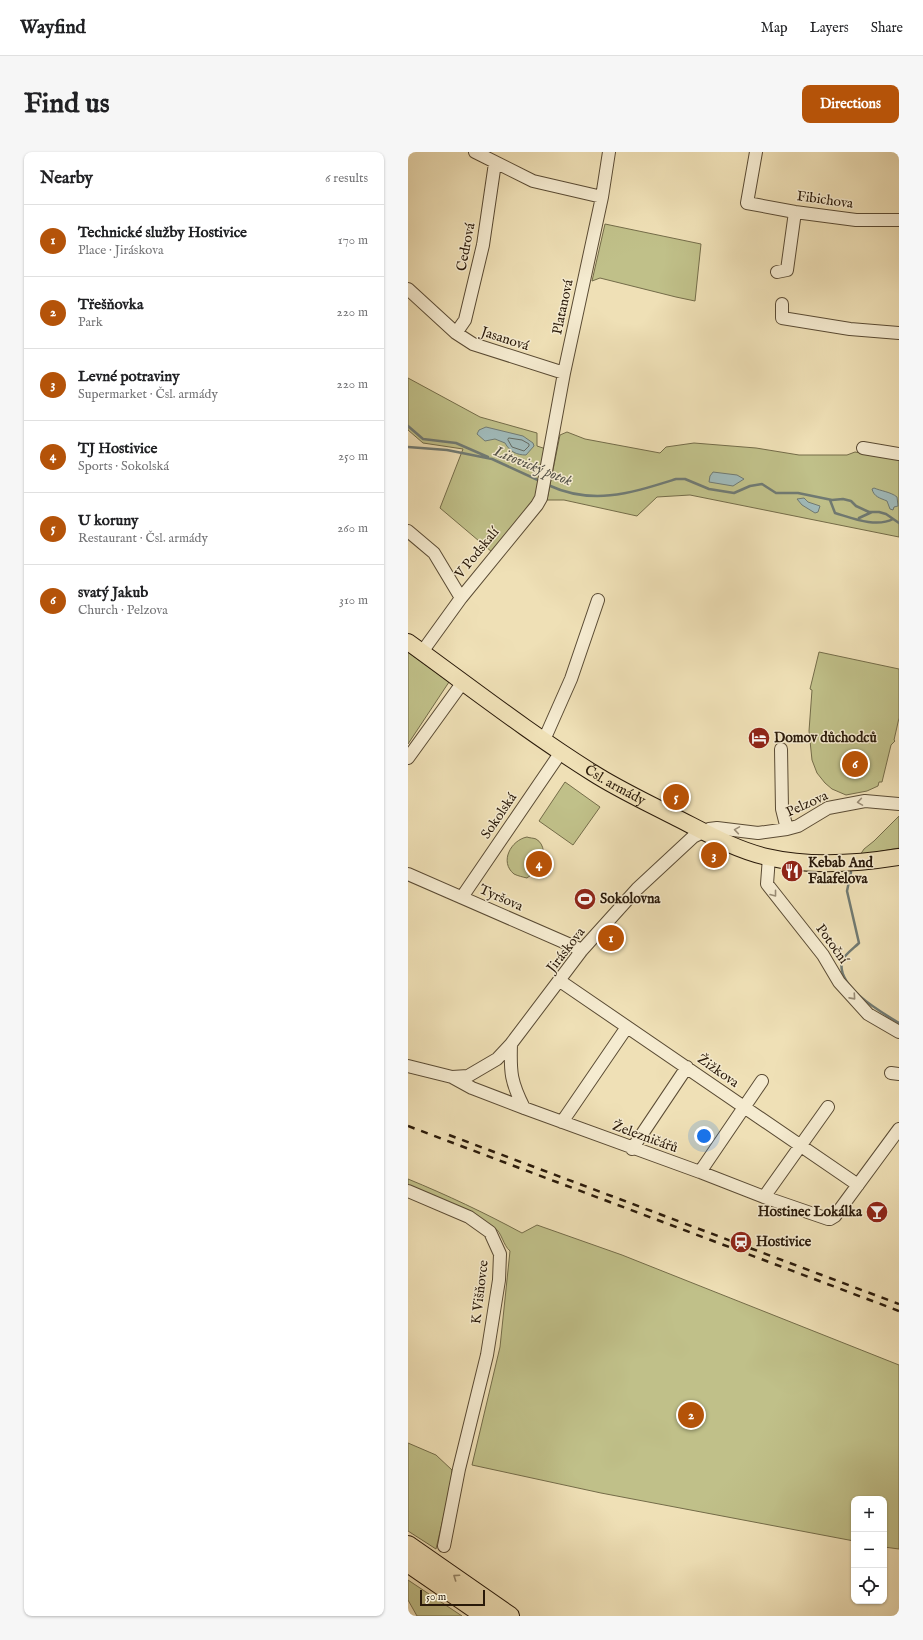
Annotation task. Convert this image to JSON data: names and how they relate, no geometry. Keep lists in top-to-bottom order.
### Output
{
  "streets": {
    "main road": ["Čsl. armády"],
    "street": [
      "Fibichova",
      "Cedrová",
      "Platanová",
      "Jasanová",
      "V Podskalí",
      "Pelzova",
      "Sokolská",
      "Tyršova",
      "Potoční",
      "Jiráskova",
      "Žižkova",
      "Železničářů",
      "K Višňovce"
    ]
  },
  "crossings": [
    ["Cedrová", "Jasanová"],
    ["Platanová", "Jasanová"],
    ["Platanová", "V Podskalí"],
    ["V Podskalí", "Čsl. armády"],
    ["Čsl. armády", "Pelzova"],
    ["Čsl. armády", "Sokolská"],
    ["Čsl. armády", "Potoční"],
    ["Čsl. armády", "Jiráskova"],
    ["Pelzova", "Jiráskova"],
    ["Sokolská", "Tyršova"],
    ["Tyršova", "Jiráskova"],
    ["Jiráskova", "Žižkova"],
    ["Jiráskova", "Železničářů"],
    ["Žižkova", "Železničářů"]
  ],
  "one_way": ["Pelzova", "Potoční"],
  "water": ["Litovický potok"],
  "places": {
    "hotel": ["Domov důchodců"],
    "restaurant": ["Kebab And Falafelova"],
    "sports": ["Sokolovna"],
    "bar": ["Hostinec Lokálka"],
    "station": ["Hostivice"]
  },
  "scale_bar": "50 m",
  "page": {
    "header": "Wayfind",
    "nav": ["Map", "Layers", "Share"],
    "buttons": "Directions",
    "title": "Find us",
    "heading": ["Nearby", "6 results"],
    "list": [
      {
        "mark": "1",
        "name": "Technické služby Hostivice",
        "note": "Place · Jiráskova",
        "value": "170 m"
      },
      {
        "mark": "2",
        "name": "Třešňovka",
        "note": "Park",
        "value": "220 m"
      },
      {
        "mark": "3",
        "name": "Levné potraviny",
        "note": "Supermarket · Čsl. armády",
        "value": "220 m"
      },
      {
        "mark": "4",
        "name": "TJ Hostivice",
        "note": "Sports · Sokolská",
        "value": "250 m"
      },
      {
        "mark": "5",
        "name": "U koruny",
        "note": "Restaurant · Čsl. armády",
        "value": "260 m"
      },
      {
        "mark": "6",
        "name": "svatý Jakub",
        "note": "Church · Pelzova",
        "value": "310 m"
      }
    ],
    "pins": [
      "6",
      "5",
      "3",
      "4",
      "1",
      "2"
    ],
    "map_buttons": ["+", "−"],
    "scale": "50 m"
  }
}
